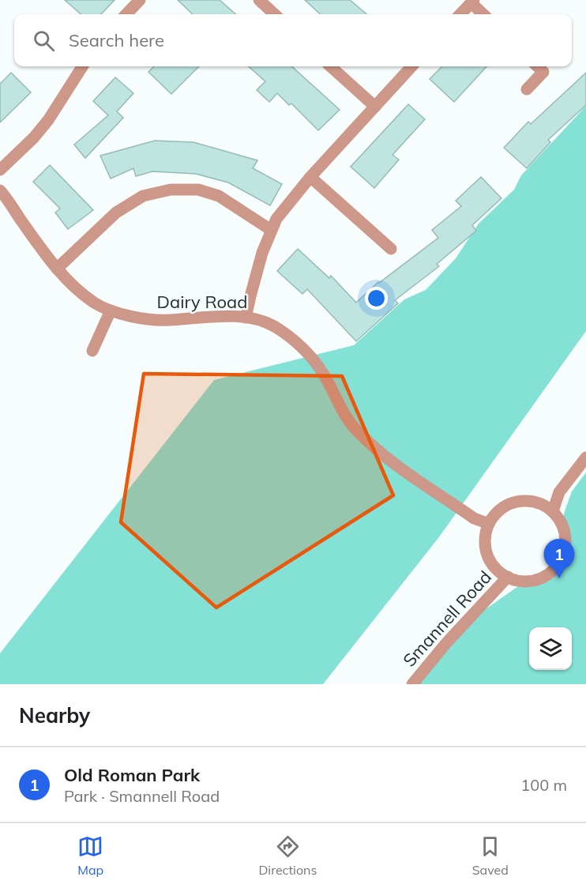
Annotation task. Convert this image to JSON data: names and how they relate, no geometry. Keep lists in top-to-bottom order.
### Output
{
  "streets": {
    "street": ["Dairy Road", "Smannell Road"]
  },
  "crossings": [
    ["Dairy Road", "Smannell Road"]
  ],
  "page": {
    "search": "Search here",
    "pins": "1",
    "heading": "Nearby",
    "list": [
      {
        "mark": "1",
        "name": "Old Roman Park",
        "note": "Park · Smannell Road",
        "value": "100 m"
      }
    ],
    "nav": ["Map", "Directions", "Saved"]
  }
}
